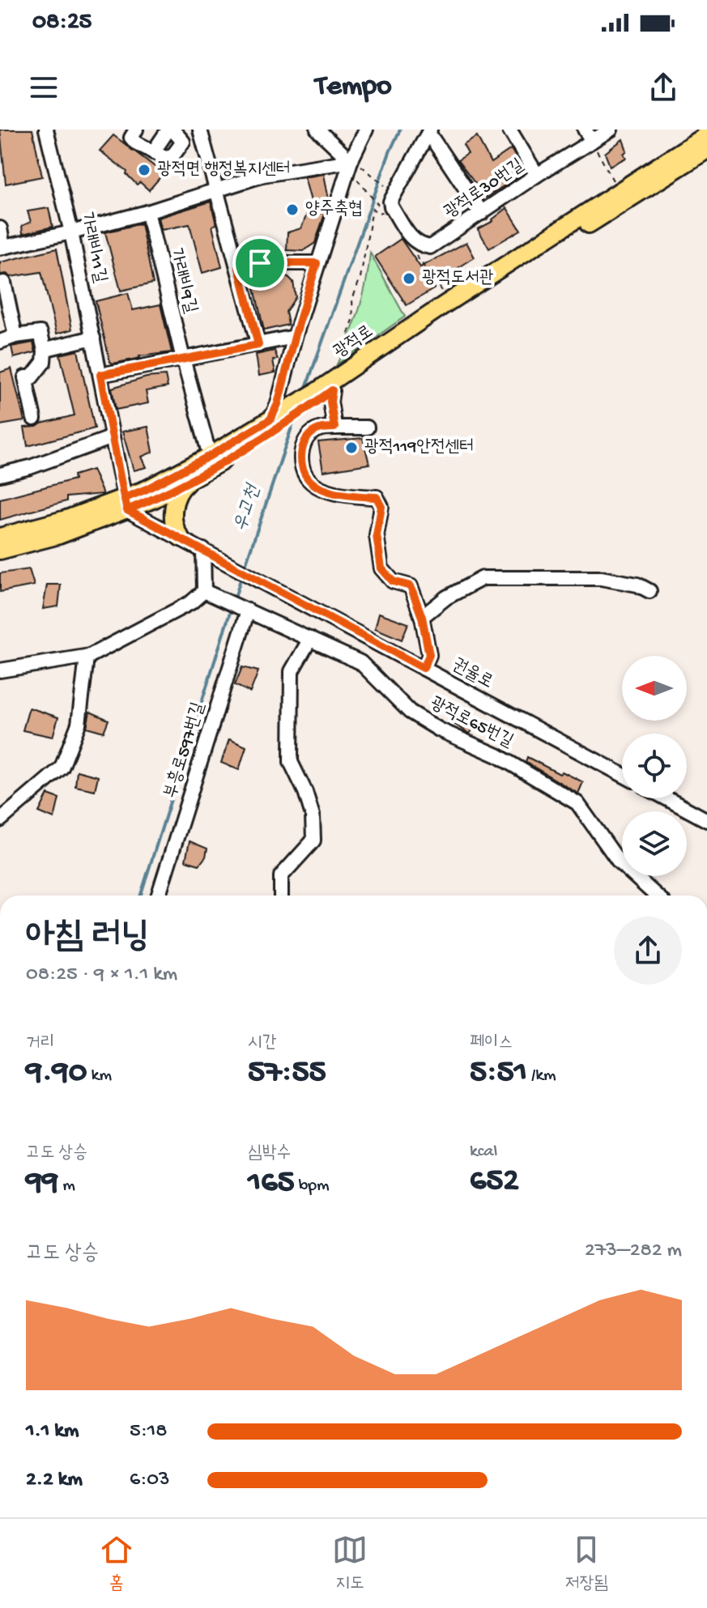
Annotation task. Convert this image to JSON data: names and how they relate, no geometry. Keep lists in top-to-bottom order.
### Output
{
  "streets": {
    "main road": ["광적로"],
    "street": [
      "광적로30번길",
      "가래비11길",
      "가래비9길",
      "권율로",
      "광적로65번길",
      "부흥로597번길"
    ]
  },
  "crossings": [
    ["광적로65번길", "부흥로597번길"]
  ],
  "water": ["우고천"],
  "places": [
    "광적면 행정복지센터",
    "양주축협",
    "광적도서관",
    "광적119안전센터"
  ],
  "north": "left",
  "page": {
    "status": "08:25",
    "header": "Tempo",
    "heading": ["아침 러닝", "08:25 · 9 × 1.1 km"],
    "stats": [
      ["거리", "9.90 km"],
      ["시간", "57:55"],
      ["페이스", "5:51 /km"],
      ["고도 상승", "99 m"],
      ["심박수", "165 bpm"],
      ["kcal", "652"]
    ],
    "chart": ["고도 상승", "273–282 m"],
    "list": [
      {
        "name": "1.1 km",
        "note": "5:18"
      },
      {
        "name": "2.2 km",
        "note": "6:03"
      }
    ],
    "tabs": ["홈", "지도", "저장됨"]
  }
}
